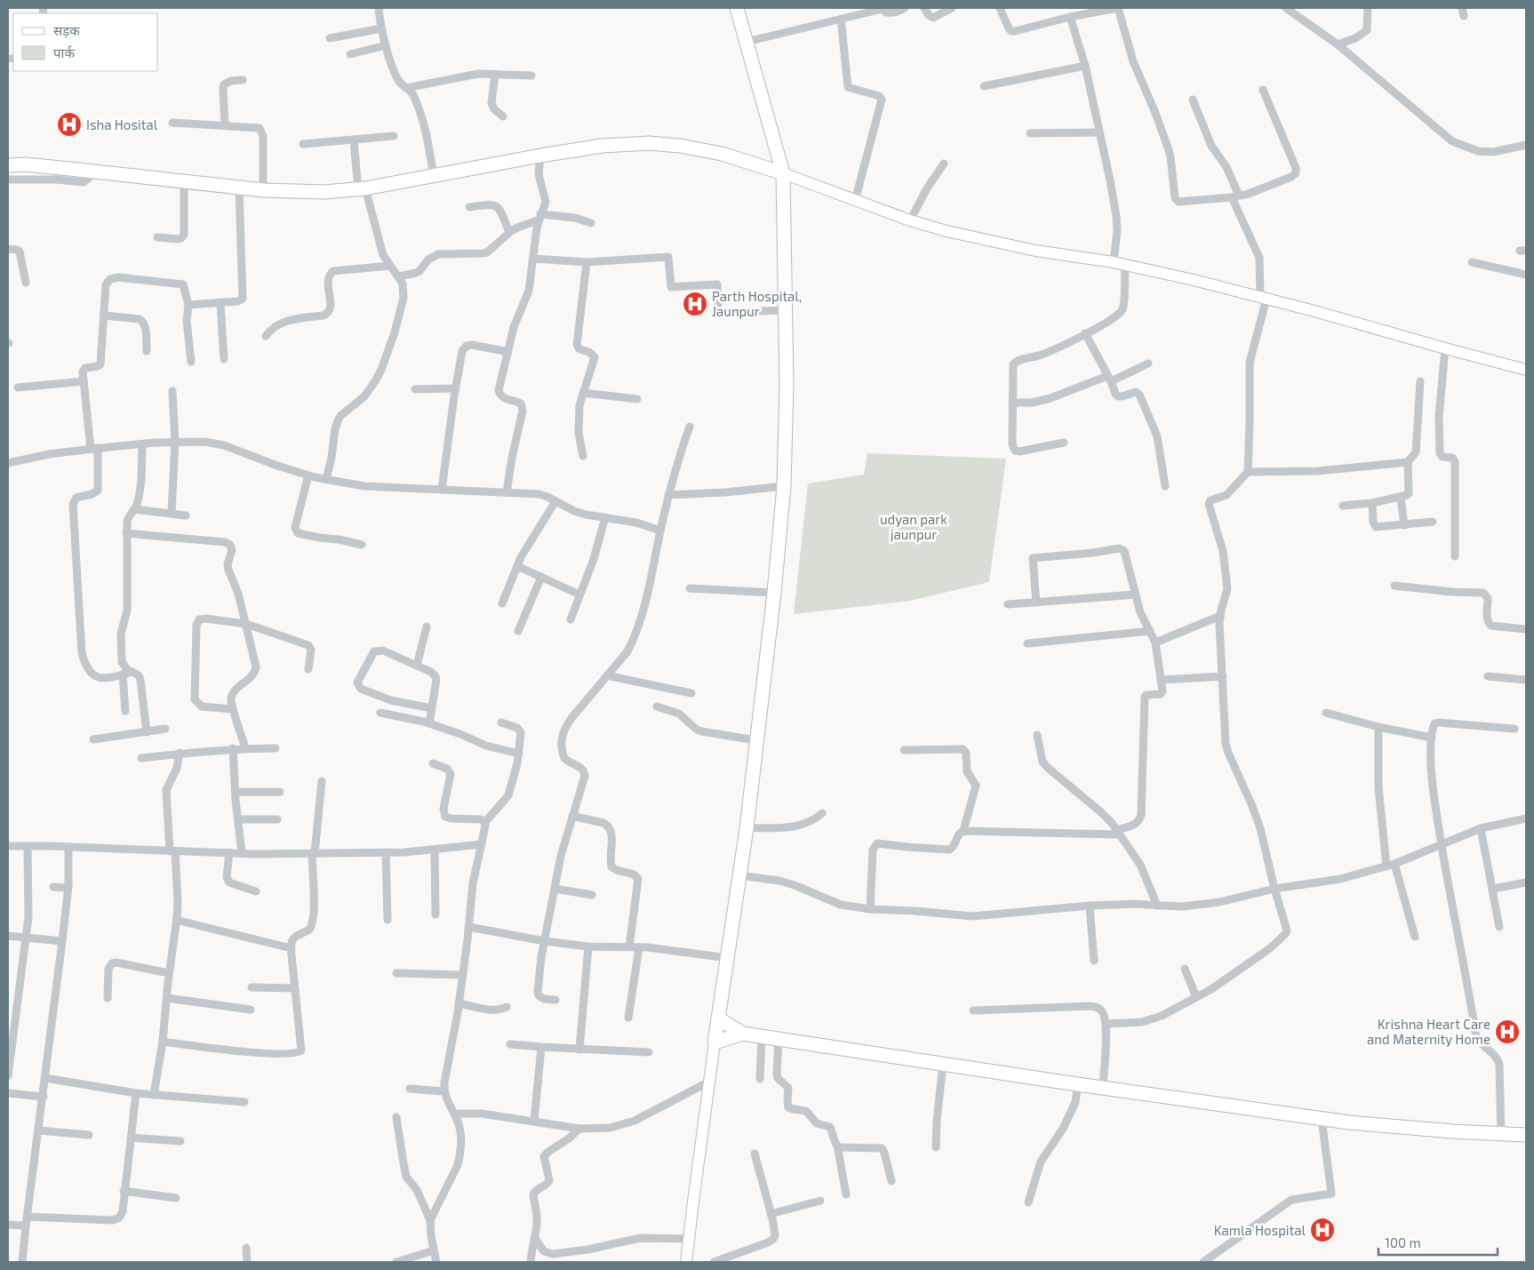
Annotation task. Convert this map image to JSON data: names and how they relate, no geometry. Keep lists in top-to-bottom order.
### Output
{
  "parks": ["udyan park jaunpur"],
  "places": {
    "hospital": [
      "Isha Hosital",
      "Parth Hospital, Jaunpur",
      "Krishna Heart Care and Maternity Home",
      "Kamla Hospital"
    ]
  },
  "legend": ["सड़क", "पार्क"],
  "scale_bar": "100 m"
}
